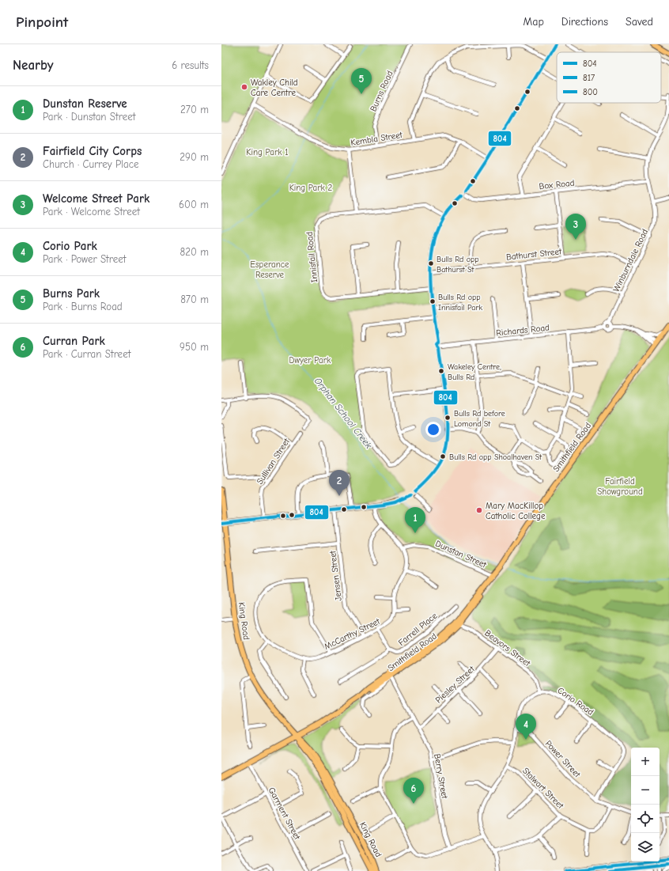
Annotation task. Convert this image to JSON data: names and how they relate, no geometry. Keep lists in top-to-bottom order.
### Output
{
  "streets": {
    "main road": ["Smithfield Road", "King Road"],
    "street": [
      "Burns Road",
      "Kembla Street",
      "Box Road",
      "Bathurst Street",
      "Innisfail Road",
      "Winburndale Road",
      "Richards Road",
      "Sullivan Street",
      "Dunstan Street",
      "Jensen Street",
      "Farrell Place",
      "McCarthy Street",
      "Beavors Street",
      "Piesley Street",
      "Corio Road",
      "Power Street",
      "Berry Street",
      "Stalwart Street",
      "Garment Street"
    ]
  },
  "crossings": [
    ["Burns Road", "Kembla Street"],
    ["Box Road", "Winburndale Road"],
    ["Bathurst Street", "Winburndale Road"],
    ["Richards Road", "Smithfield Road"],
    ["Smithfield Road", "Dunstan Street"],
    ["Smithfield Road", "King Road"],
    ["Smithfield Road", "Beavors Street"],
    ["Smithfield Road", "Berry Street"],
    ["Smithfield Road", "Garment Street"],
    ["Jensen Street", "McCarthy Street"],
    ["Farrell Place", "McCarthy Street"],
    ["Beavors Street", "Piesley Street"],
    ["Beavors Street", "Corio Road"],
    ["Piesley Street", "Berry Street"],
    ["Corio Road", "Power Street"]
  ],
  "water": ["Orphan School Creek"],
  "parks": [
    "King Park 1",
    "King Park 2",
    "Esperance Reserve",
    "Dwyer Park",
    "Fairfield Showground"
  ],
  "places": [
    "Wakley Child Care Centre",
    "Bulls Rd opp Bathurst St",
    "Bulls Rd opp Innisfail Park",
    "Wakeley Centre, Bulls Rd",
    "Bulls Rd before Lomond St",
    "Bulls Rd opp Shoalhaven St",
    "Mary MacKillop Catholic College"
  ],
  "lines": ["transit line 804", "transit line 800", "transit line 817"],
  "legend": ["804", "817", "800"],
  "page": {
    "header": "Pinpoint",
    "nav": ["Map", "Directions", "Saved"],
    "heading": ["Nearby", "6 results"],
    "pins": [
      "5",
      "3",
      "2",
      "1",
      "4",
      "6"
    ],
    "list": [
      {
        "mark": "1",
        "name": "Dunstan Reserve",
        "note": "Park · Dunstan Street",
        "value": "270 m"
      },
      {
        "mark": "2",
        "name": "Fairfield City Corps",
        "note": "Church · Currey Place",
        "value": "290 m"
      },
      {
        "mark": "3",
        "name": "Welcome Street Park",
        "note": "Park · Welcome Street",
        "value": "600 m"
      },
      {
        "mark": "4",
        "name": "Corio Park",
        "note": "Park · Power Street",
        "value": "820 m"
      },
      {
        "mark": "5",
        "name": "Burns Park",
        "note": "Park · Burns Road",
        "value": "870 m"
      },
      {
        "mark": "6",
        "name": "Curran Park",
        "note": "Park · Curran Street",
        "value": "950 m"
      }
    ],
    "map_buttons": ["+", "−"]
  }
}
